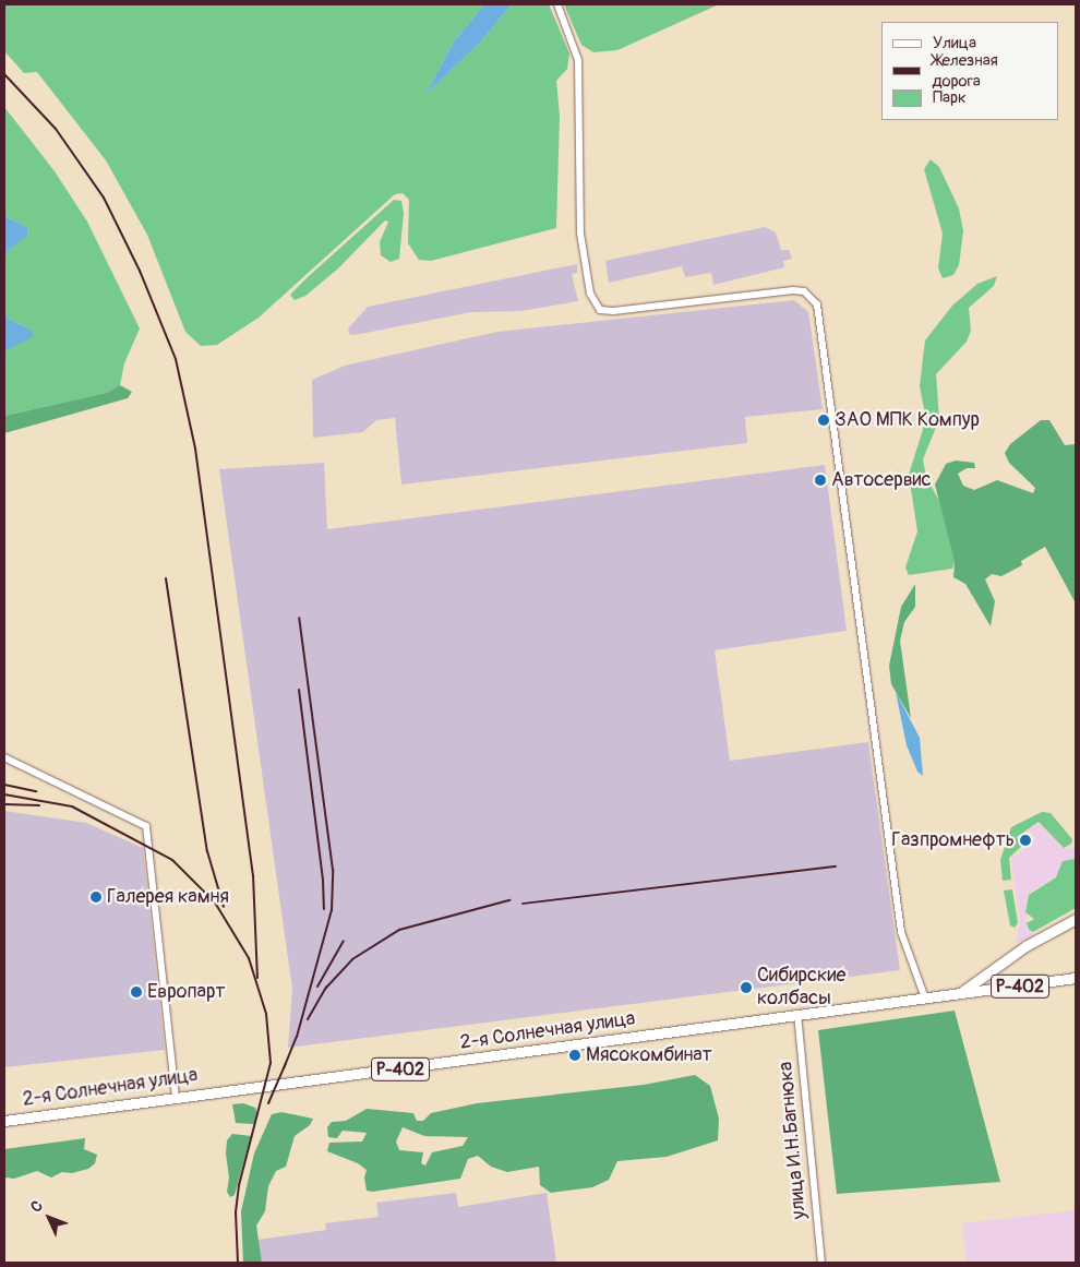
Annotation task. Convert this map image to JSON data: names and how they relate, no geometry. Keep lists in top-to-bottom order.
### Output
{
  "streets": {
    "main road": ["Р-402", "2-я Солнечная улица"],
    "street": ["улица И.Н.Багнюка"]
  },
  "crossings": [
    ["Р-402", "2-я Солнечная улица"],
    ["2-я Солнечная улица", "улица И.Н.Багнюка"]
  ],
  "places": [
    "ЗАО МПК Компур",
    "Автосервис",
    "Газпромнефть",
    "Галерея камня",
    "Сибирские колбасы",
    "Европарт",
    "Мясокомбинат"
  ],
  "legend": ["Улица", "Железная дорога", "Парк"],
  "north": "top left"
}
